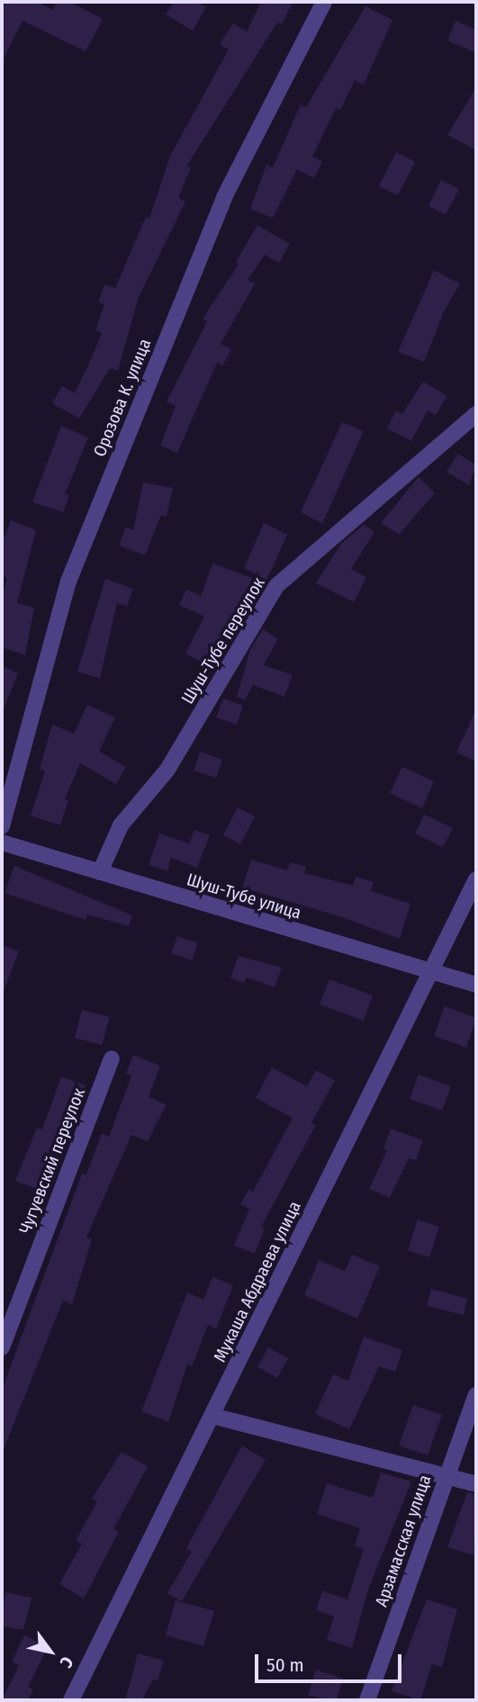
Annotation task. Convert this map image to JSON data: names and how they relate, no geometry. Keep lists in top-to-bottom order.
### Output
{
  "streets": {
    "street": [
      "Орозова К. улица",
      "Шуш-Тубе переулок",
      "Шуш-Тубе улица",
      "Чугуевский переулок",
      "Мукаша Абдраева улица",
      "Арзамасская улица"
    ]
  },
  "crossings": [
    ["Шуш-Тубе переулок", "Шуш-Тубе улица"],
    ["Шуш-Тубе улица", "Мукаша Абдраева улица"]
  ],
  "scale_bar": "50 m",
  "north": "bottom right"
}
